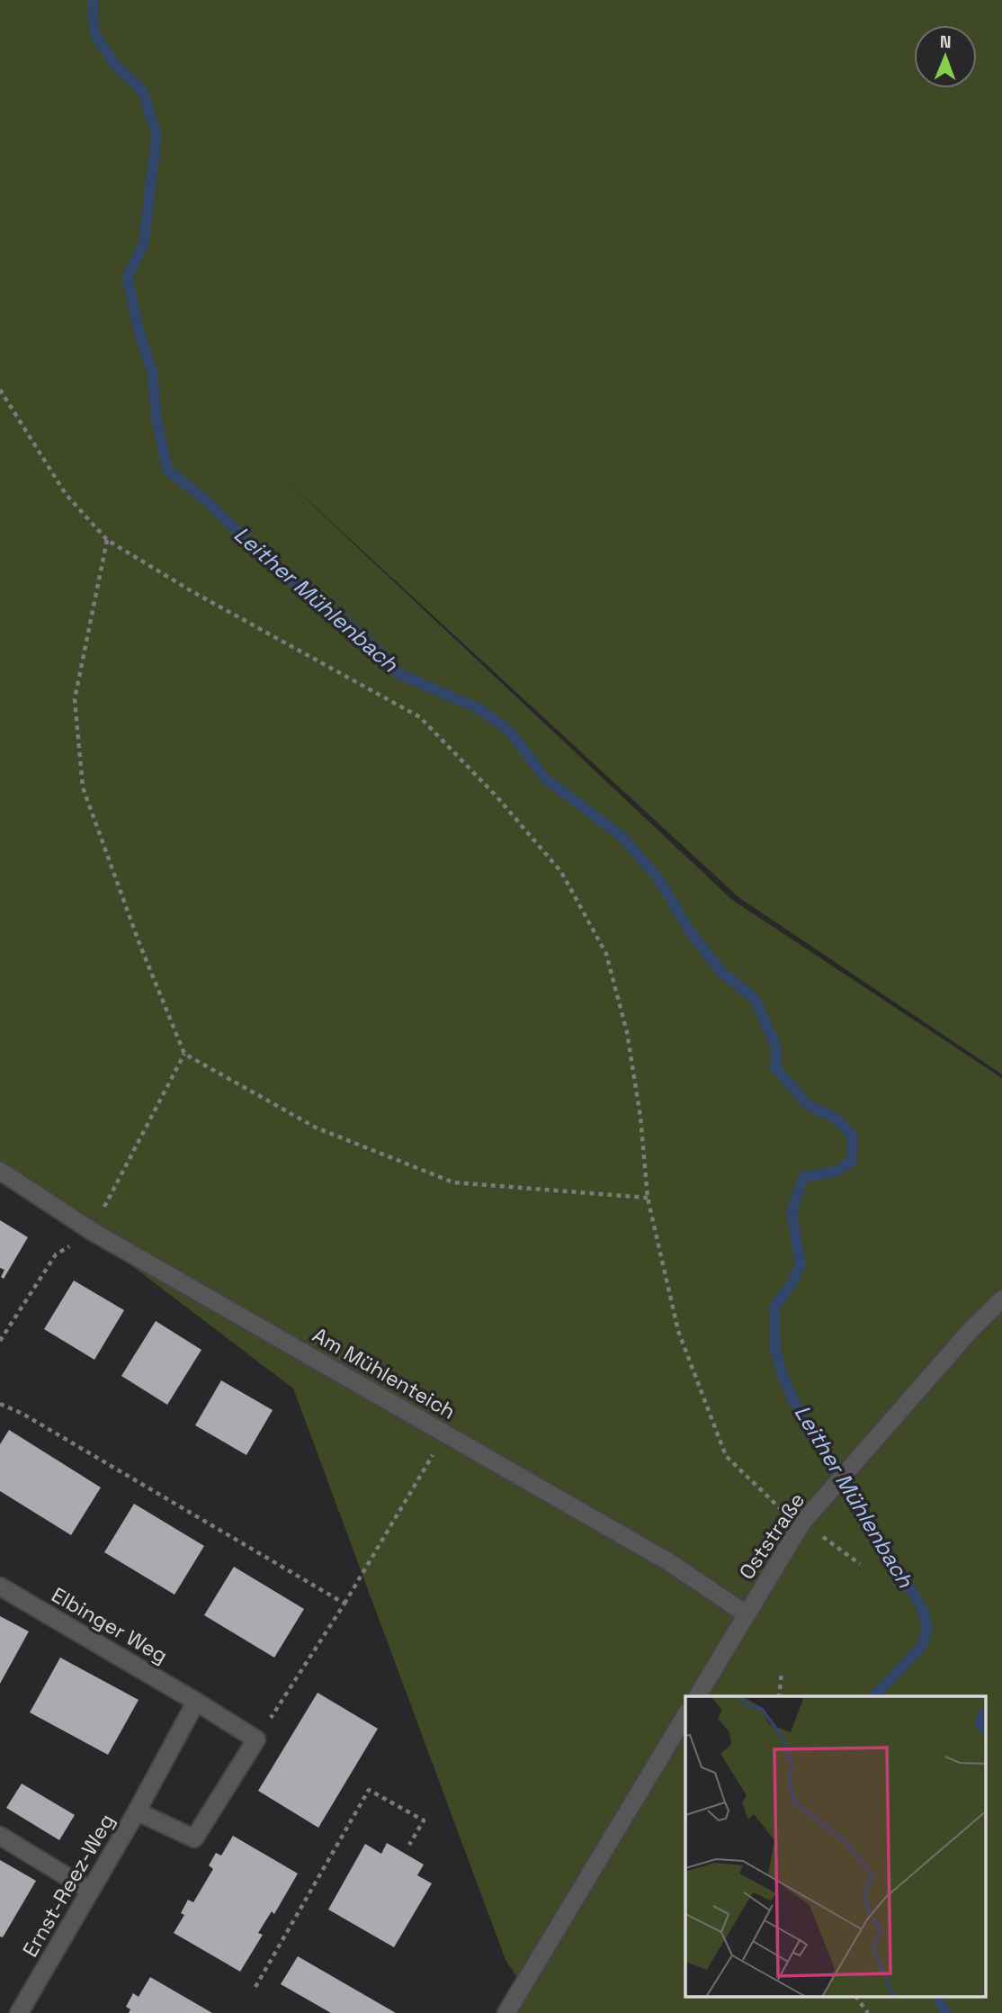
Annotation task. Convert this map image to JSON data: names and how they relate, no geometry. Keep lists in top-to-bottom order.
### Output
{
  "streets": {
    "street": [
      "Am Mühlenteich",
      "Oststraße",
      "Elbinger Weg",
      "Ernst-Reez-Weg"
    ]
  },
  "crossings": [
    ["Am Mühlenteich", "Oststraße"],
    ["Elbinger Weg", "Ernst-Reez-Weg"]
  ],
  "water": ["Leither Mühlenbach"],
  "north": "top"
}
